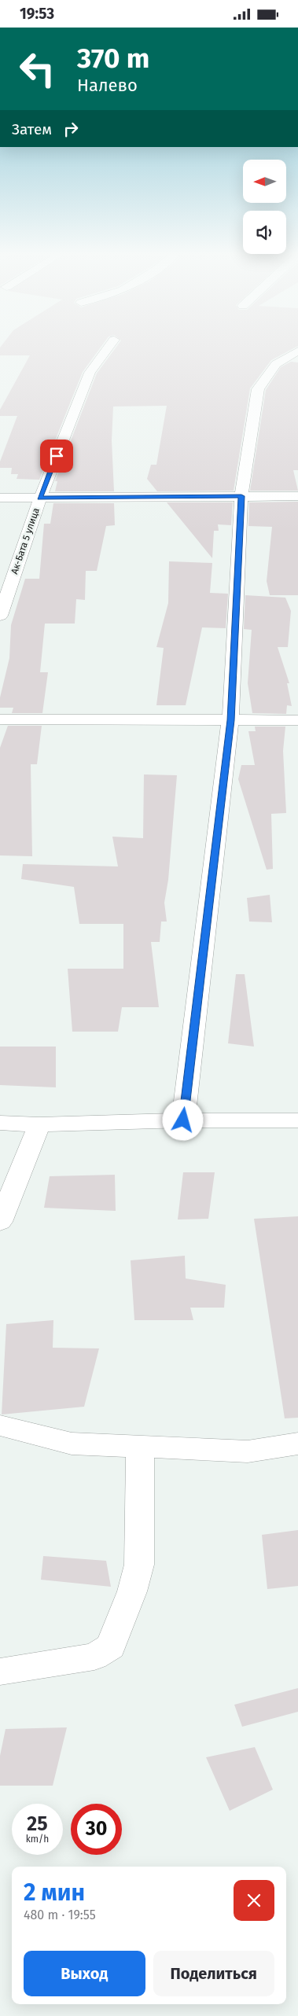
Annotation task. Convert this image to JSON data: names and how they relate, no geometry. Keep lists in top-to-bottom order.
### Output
{
  "streets": {
    "street": ["Ак-Бата 5 улица"]
  },
  "north": "left",
  "page": {
    "status": "19:53",
    "turn": ["370 m", "Налево"],
    "then": "Затем",
    "speed": "25 km/h",
    "limit": "30",
    "heading": ["2 мин", "480 m · 19:55"],
    "buttons": ["Выход", "Поделиться"]
  }
}
